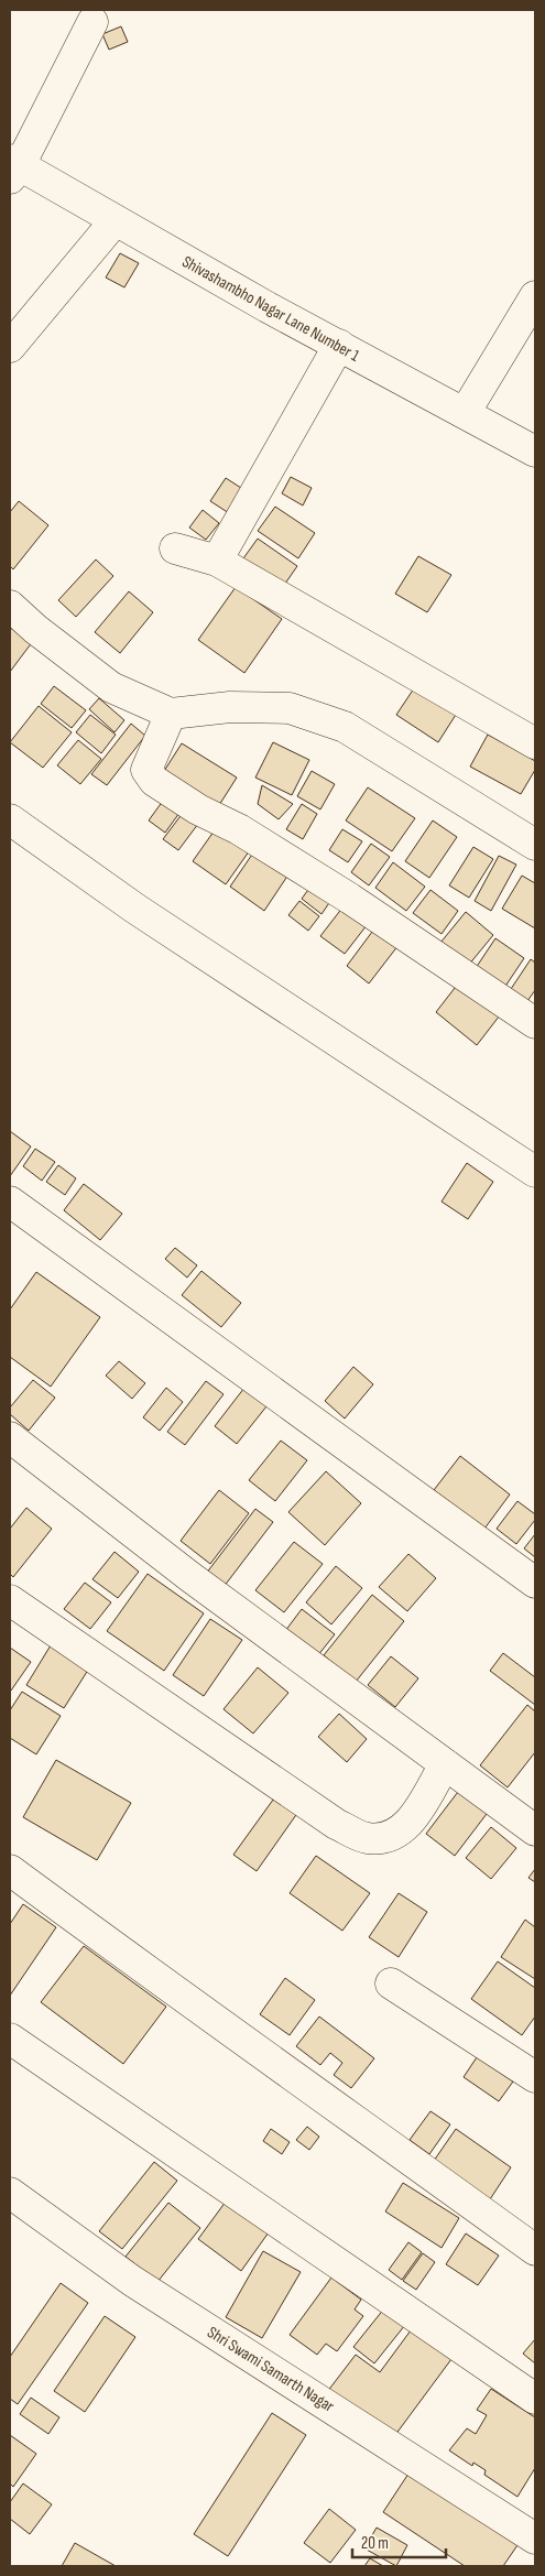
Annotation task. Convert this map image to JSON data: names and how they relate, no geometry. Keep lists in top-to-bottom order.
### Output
{
  "streets": {
    "street": ["Shivashambho Nagar Lane Number 1", "Shri Swami Samarth Nagar"]
  },
  "scale_bar": "20 m"
}
